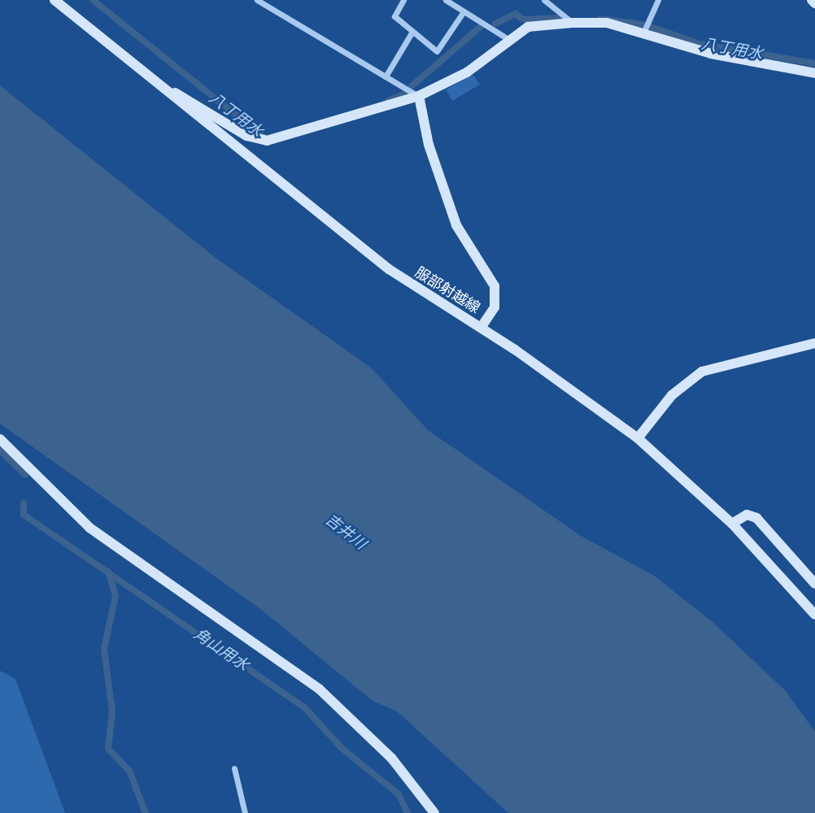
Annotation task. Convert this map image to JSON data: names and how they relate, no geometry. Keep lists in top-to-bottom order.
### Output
{
  "streets": {
    "street": ["服部射越線"]
  },
  "water": ["八丁用水", "吉井川", "角山用水"]
}
